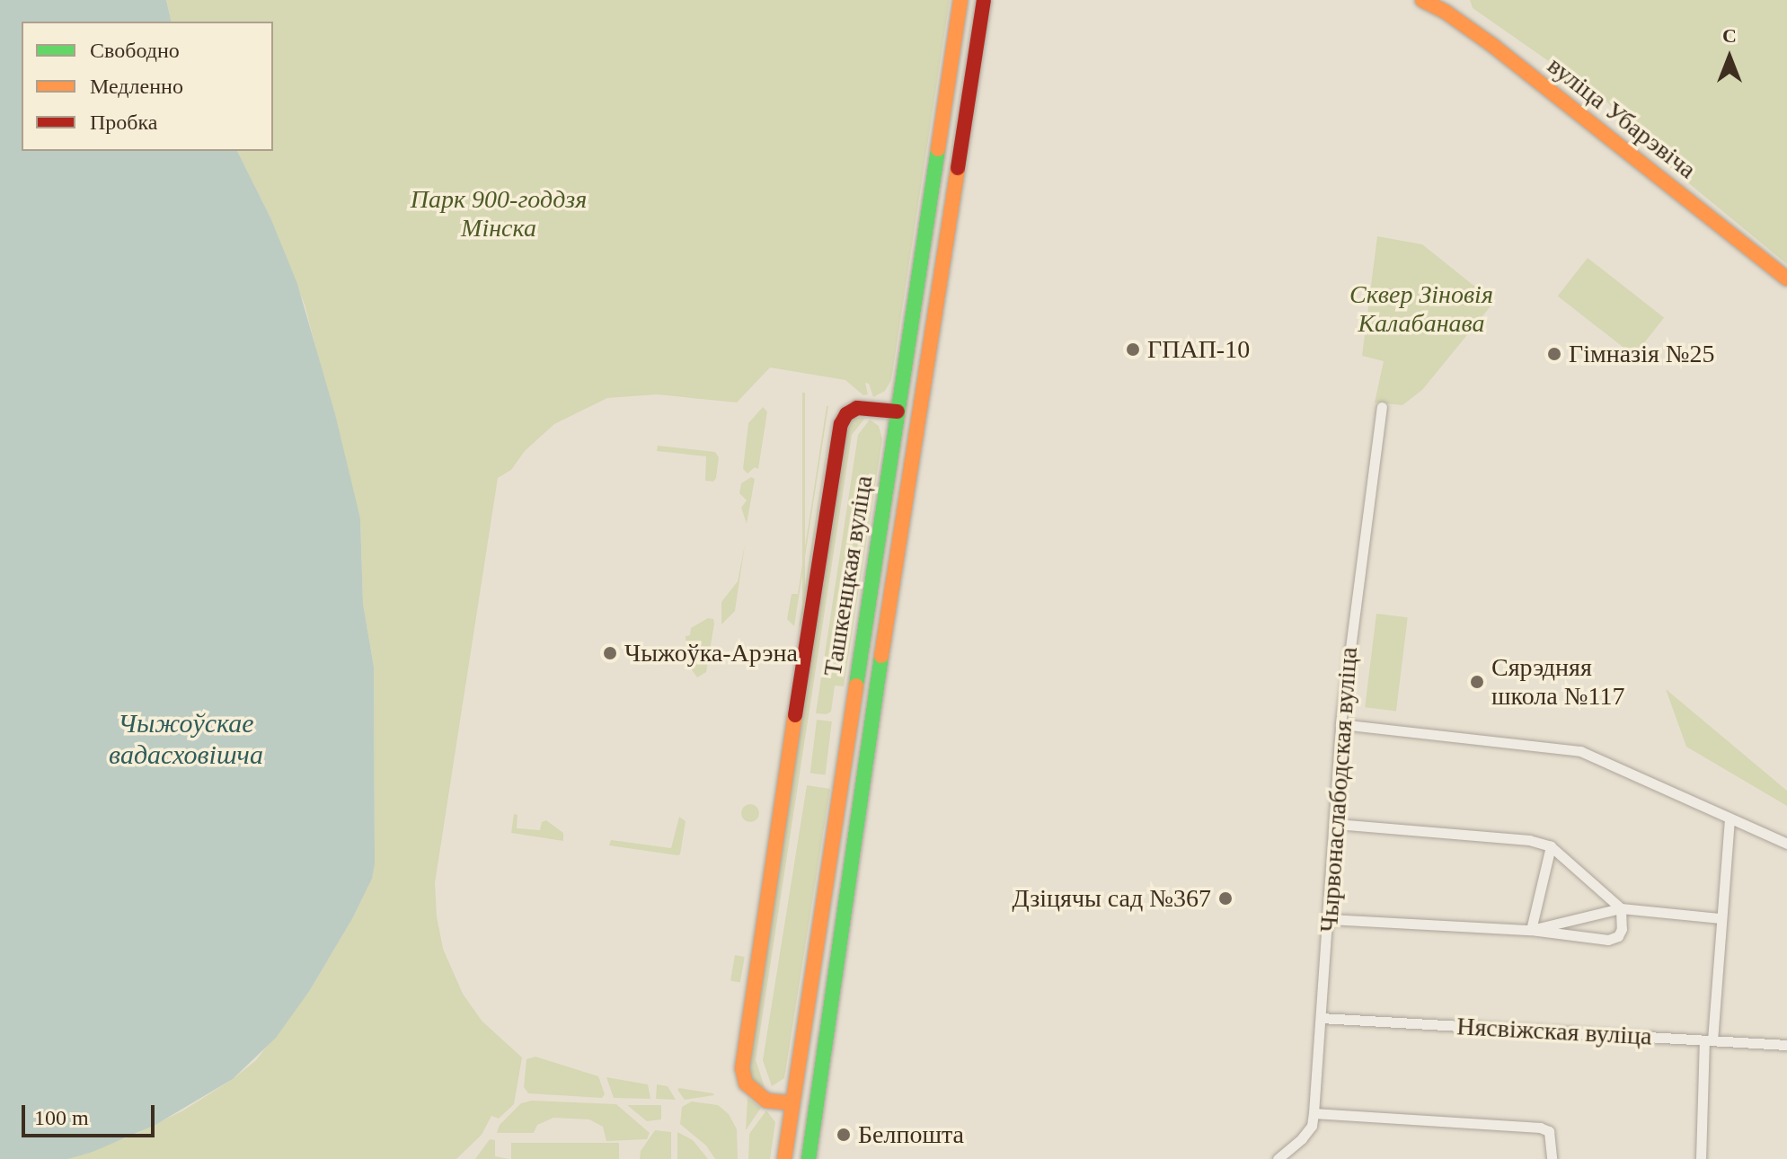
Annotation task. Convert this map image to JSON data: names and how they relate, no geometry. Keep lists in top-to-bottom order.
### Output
{
  "streets": {
    "main road": ["вуліца Убарэвіча", "Ташкенцкая вуліца"],
    "street": ["Чырвонаслабодская вуліца", "Нясвіжская вуліца"]
  },
  "crossings": [
    ["Чырвонаслабодская вуліца", "Нясвіжская вуліца"]
  ],
  "water": ["Чыжоўскае вадасховішча"],
  "parks": ["Парк 900-годдзя Мінска", "Сквер Зіновія Калабанава"],
  "places": [
    "ГПАП-10",
    "Гімназія №25",
    "Чыжоўка-Арэна",
    "Сярэдняя школа №117",
    "Дзіцячы сад №367",
    "Белпошта"
  ],
  "legend": ["Свободно", "Медленно", "Пробка"],
  "scale_bar": "100 m",
  "north": "top"
}
